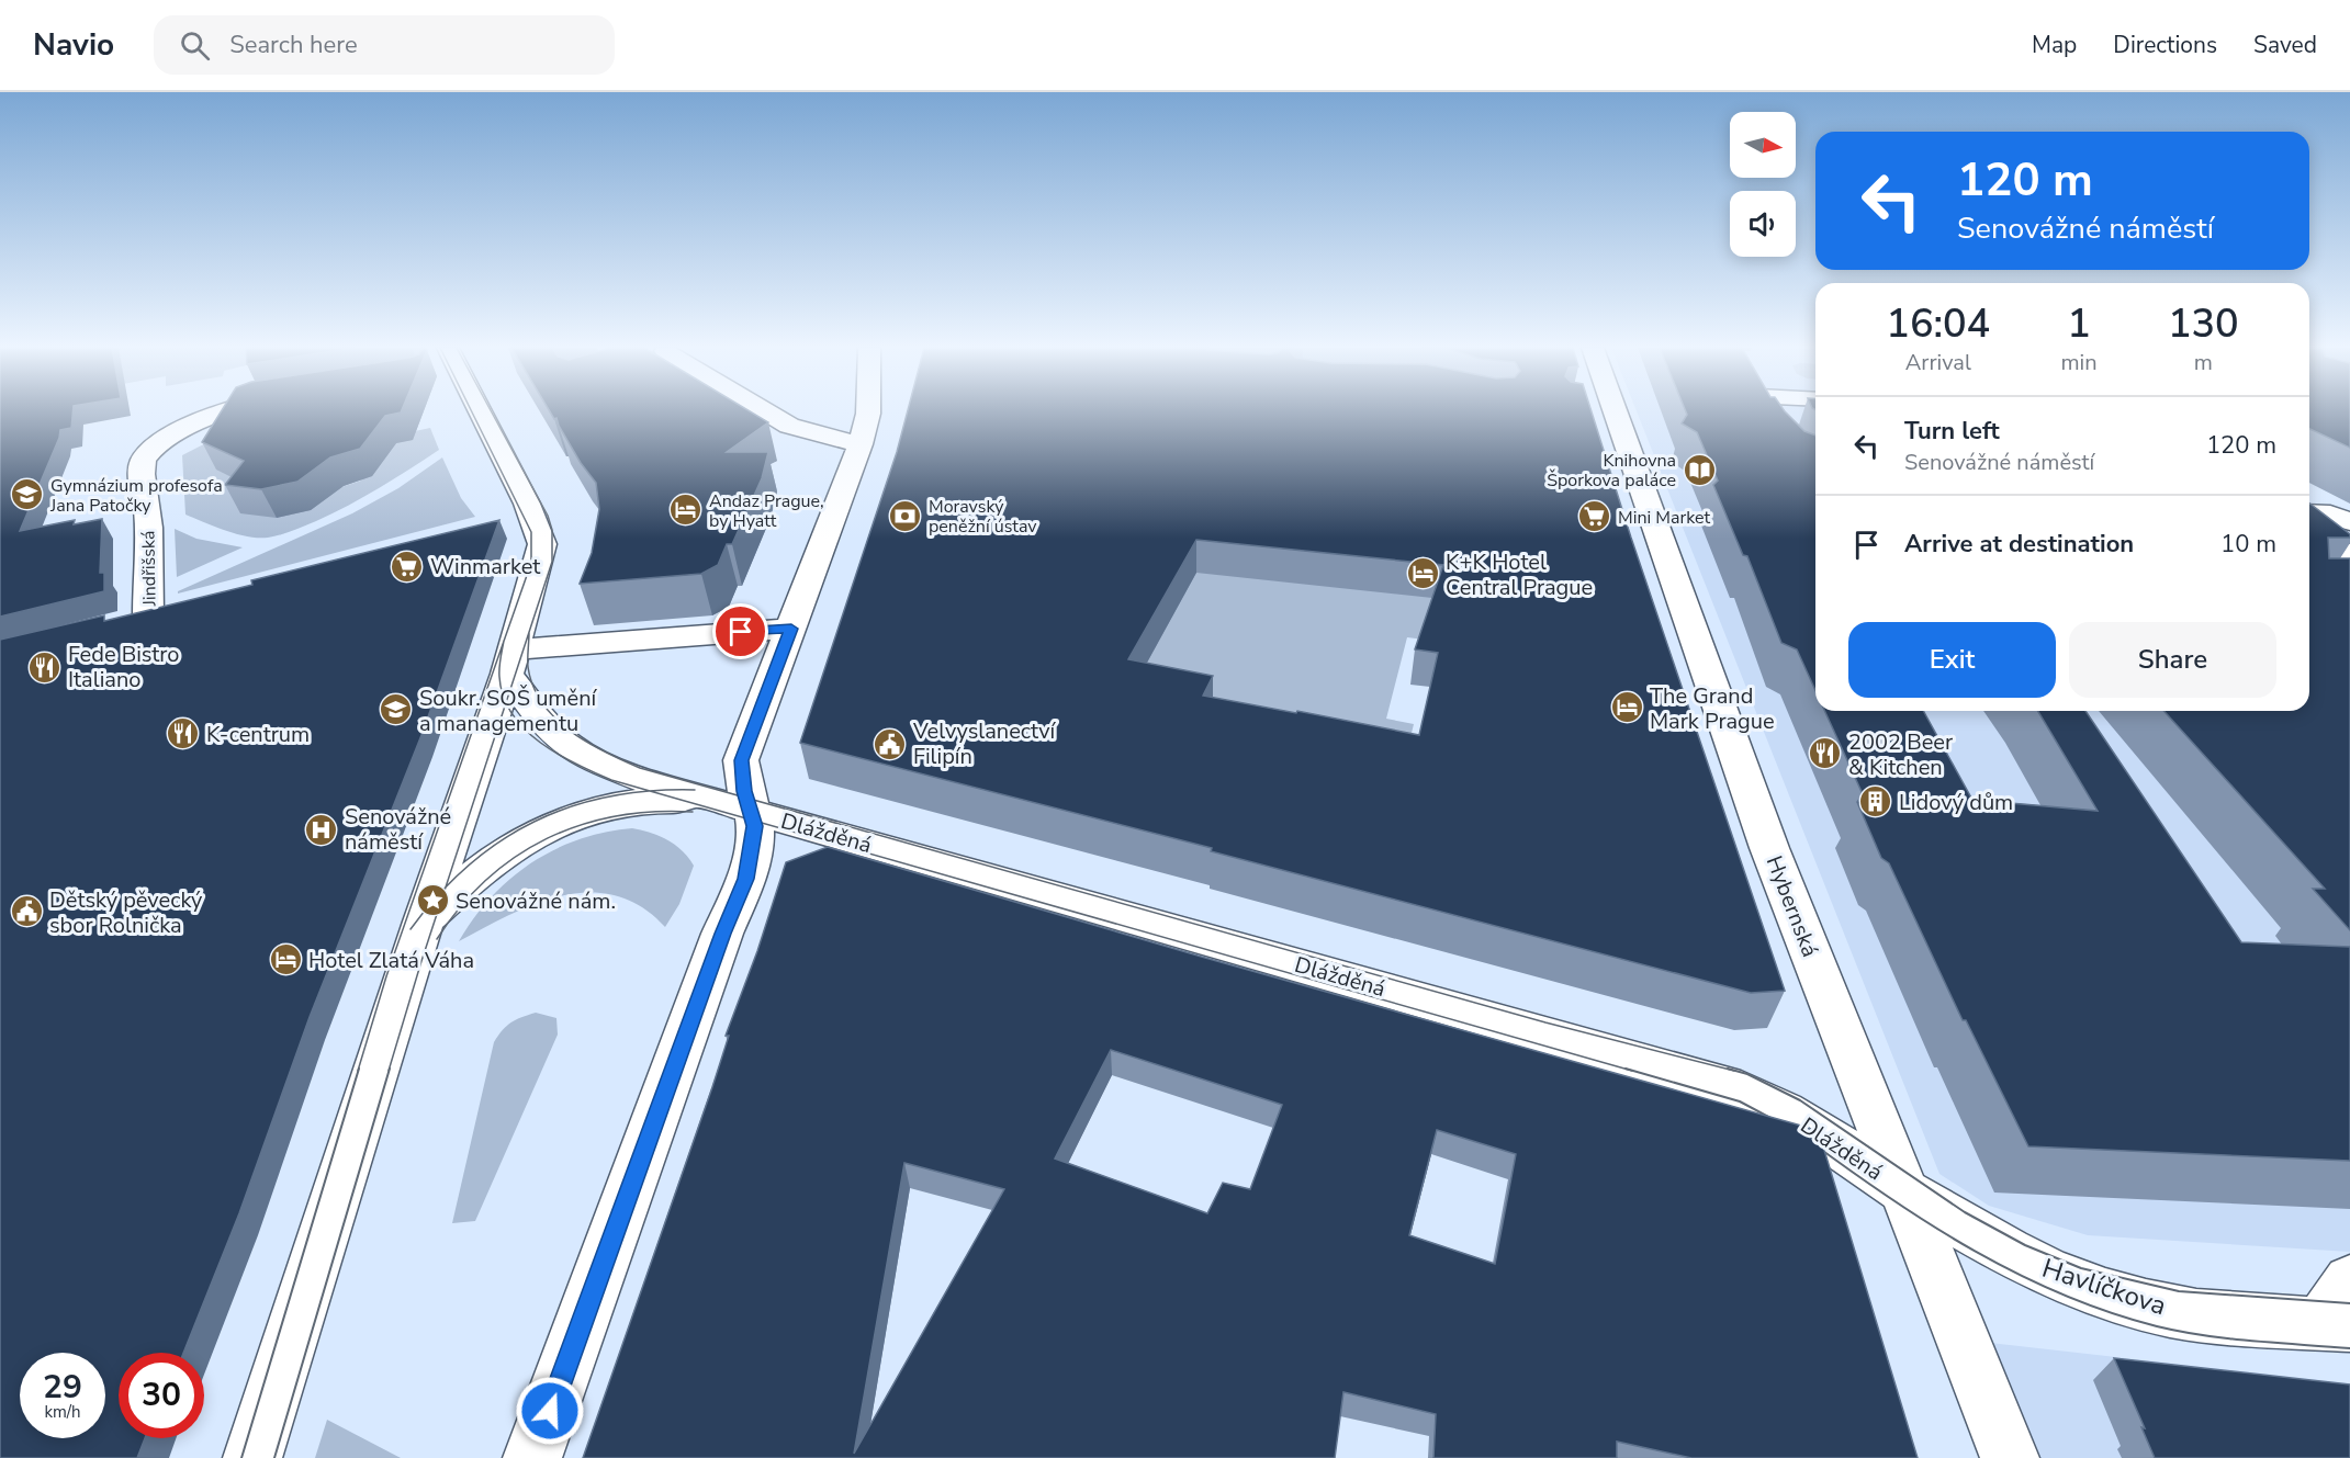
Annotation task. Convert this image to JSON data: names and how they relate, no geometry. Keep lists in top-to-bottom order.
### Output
{
  "streets": {
    "street": [
      "Jindřišská",
      "Dlážděná",
      "Hybernská",
      "Havlíčkova"
    ]
  },
  "crossings": [
    ["Dlážděná", "Hybernská"],
    ["Dlážděná", "Havlíčkova"],
    ["Hybernská", "Havlíčkova"]
  ],
  "places": {
    "library": ["Knihovna Šporkova paláce"],
    "school or university": ["Gymnázium profesofa Jana Patočky", "Soukr. SOŠ umění a managementu"],
    "hotel": [
      "Andaz Prague, by Hyatt",
      "K+K Hotel Central Prague",
      "The Grand Mark Prague",
      "Hotel Zlatá Váha"
    ],
    "bank": ["Moravský peněžní ústav"],
    "supermarket": ["Mini Market", "Winmarket"],
    "restaurant": ["Fede Bistro Italiano", "K-centrum", "2002 Beer & Kitchen"],
    "public building": ["Velvyslanectví Filipín", "Dětský pěvecký sbor Rolnička"],
    "building": ["Lidový dům"],
    "hospital": ["Senovážné náměstí"],
    "place": ["Senovážné nám."]
  },
  "north": "right",
  "page": {
    "header": "Navio",
    "search": "Search here",
    "nav": ["Map", "Directions", "Saved"],
    "turn": ["120 m", "Senovážné náměstí"],
    "eta": [
      "16:04",
      "Arrival",
      "1",
      "min",
      "130",
      "m"
    ],
    "list": [
      {
        "name": "Turn left",
        "note": "Senovážné náměstí",
        "value": "120 m"
      },
      {
        "name": "Arrive at destination",
        "value": "10 m"
      }
    ],
    "buttons": ["Exit", "Share"],
    "speed": "29 km/h",
    "limit": "30"
  }
}
